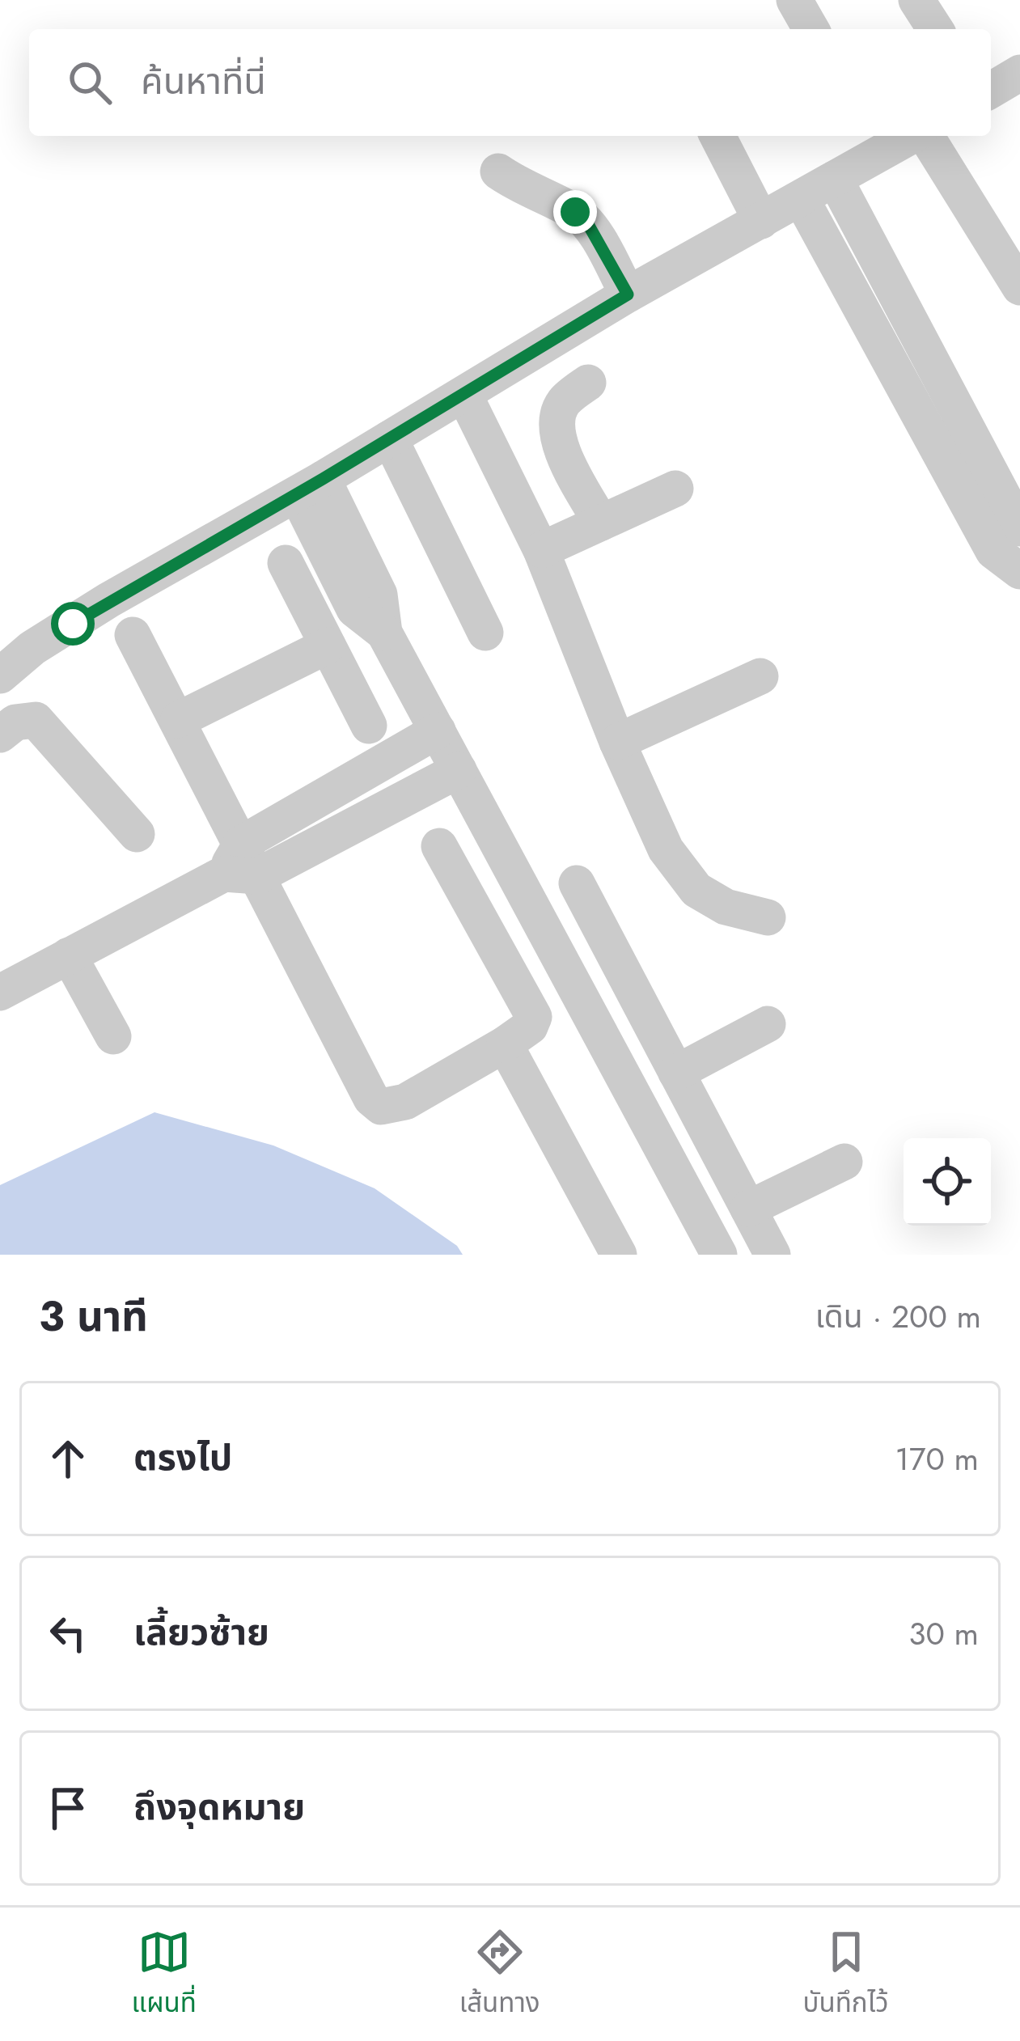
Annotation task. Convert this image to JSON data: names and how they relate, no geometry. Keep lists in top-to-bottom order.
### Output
{
  "page": {
    "search": "ค้นหาที่นี่",
    "heading": ["3 นาที", "เดิน · 200 m"],
    "list": [
      ["ตรงไป", "170 m"],
      ["เลี้ยวซ้าย", "30 m"],
      "ถึงจุดหมาย"
    ],
    "nav": ["แผนที่", "เส้นทาง", "บันทึกไว้"]
  }
}
